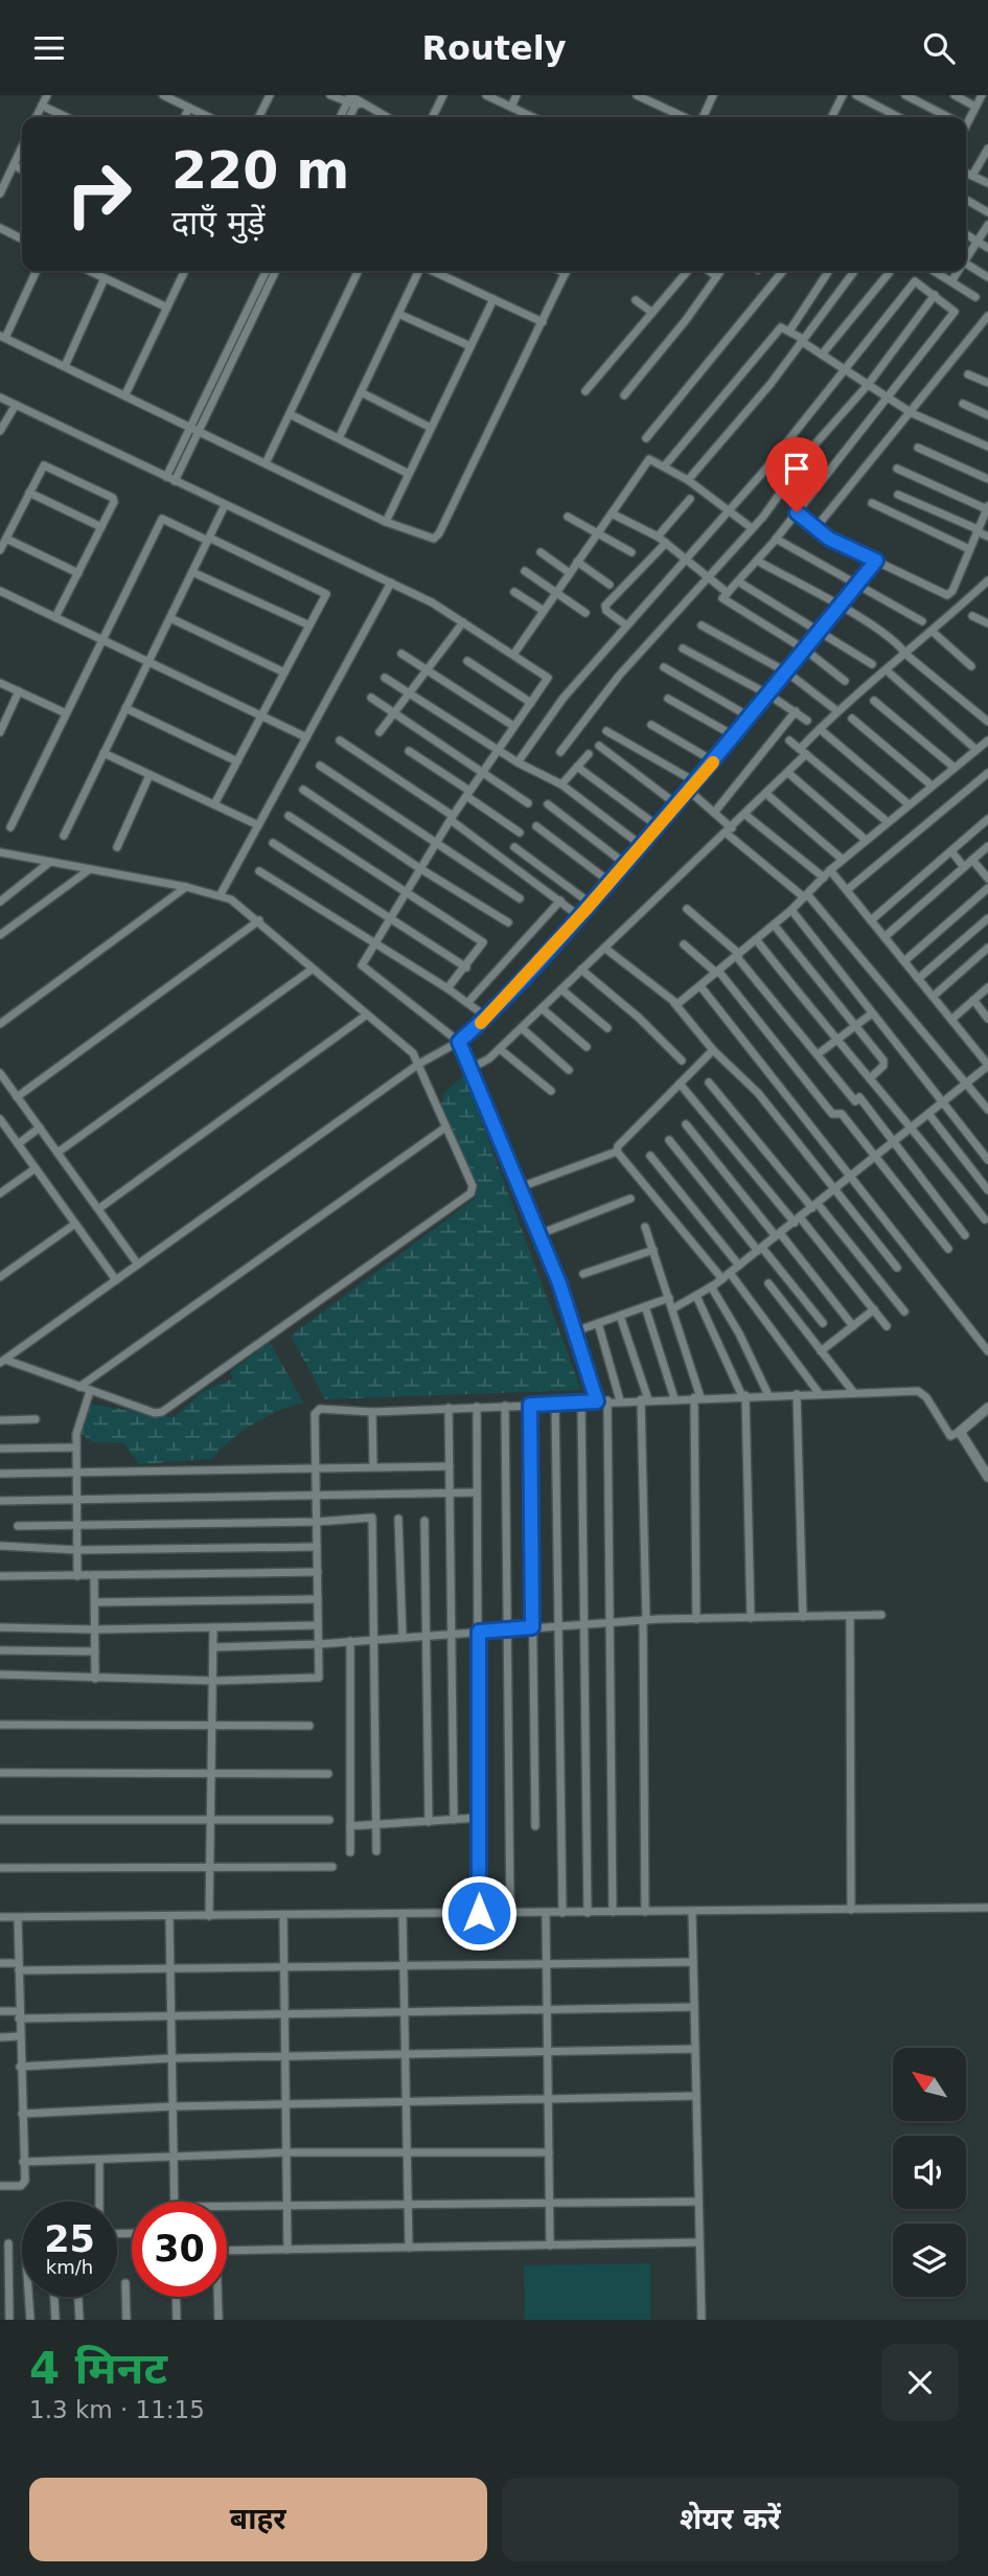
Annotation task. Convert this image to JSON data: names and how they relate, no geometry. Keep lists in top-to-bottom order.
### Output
{
  "north": "top left",
  "page": {
    "header": "Routely",
    "turn": ["220 m", "दाएँ मुड़ें"],
    "speed": "25 km/h",
    "limit": "30",
    "heading": ["4 मिनट", "1.3 km · 11:15"],
    "buttons": ["बाहर", "शेयर करें"]
  }
}
